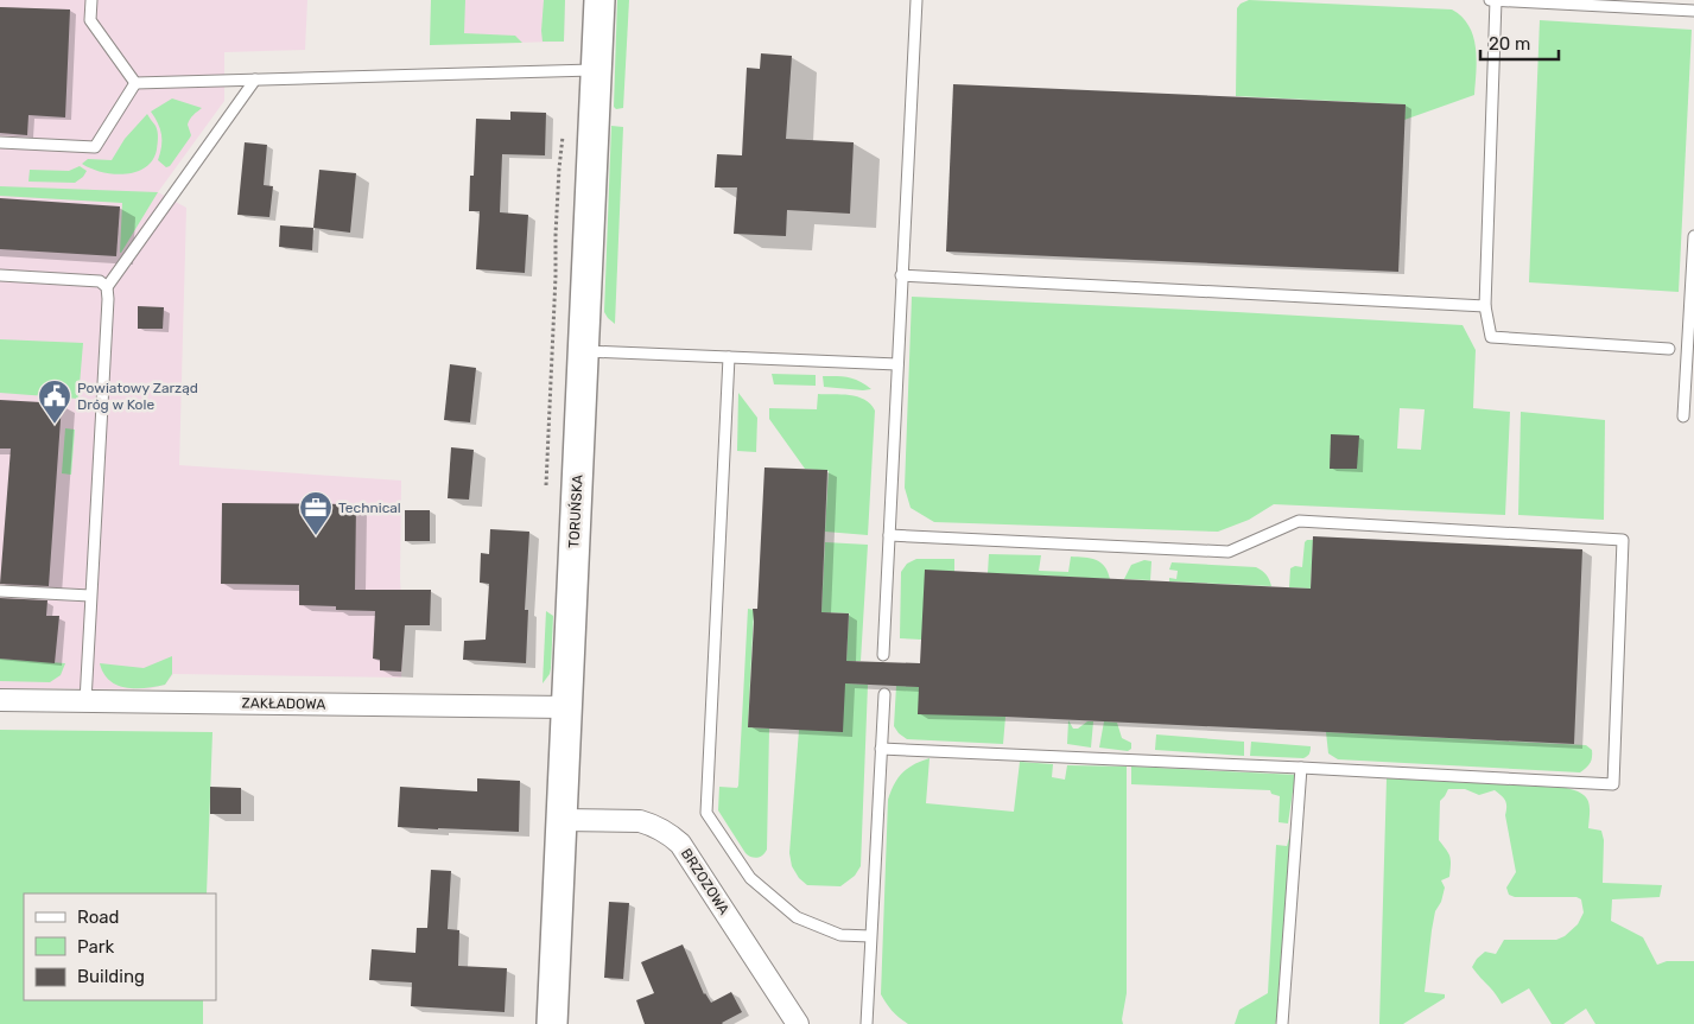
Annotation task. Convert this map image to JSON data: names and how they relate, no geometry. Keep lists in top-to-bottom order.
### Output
{
  "streets": {
    "street": ["TORUŃSKA", "ZAKŁADOWA", "BRZOZOWA"]
  },
  "crossings": [
    ["TORUŃSKA", "ZAKŁADOWA"],
    ["TORUŃSKA", "BRZOZOWA"]
  ],
  "places": {
    "public building": ["Powiatowy Zarząd Dróg w Kole"],
    "office": ["Technical"]
  },
  "legend": ["Road", "Park", "Building"],
  "scale_bar": "20 m"
}
